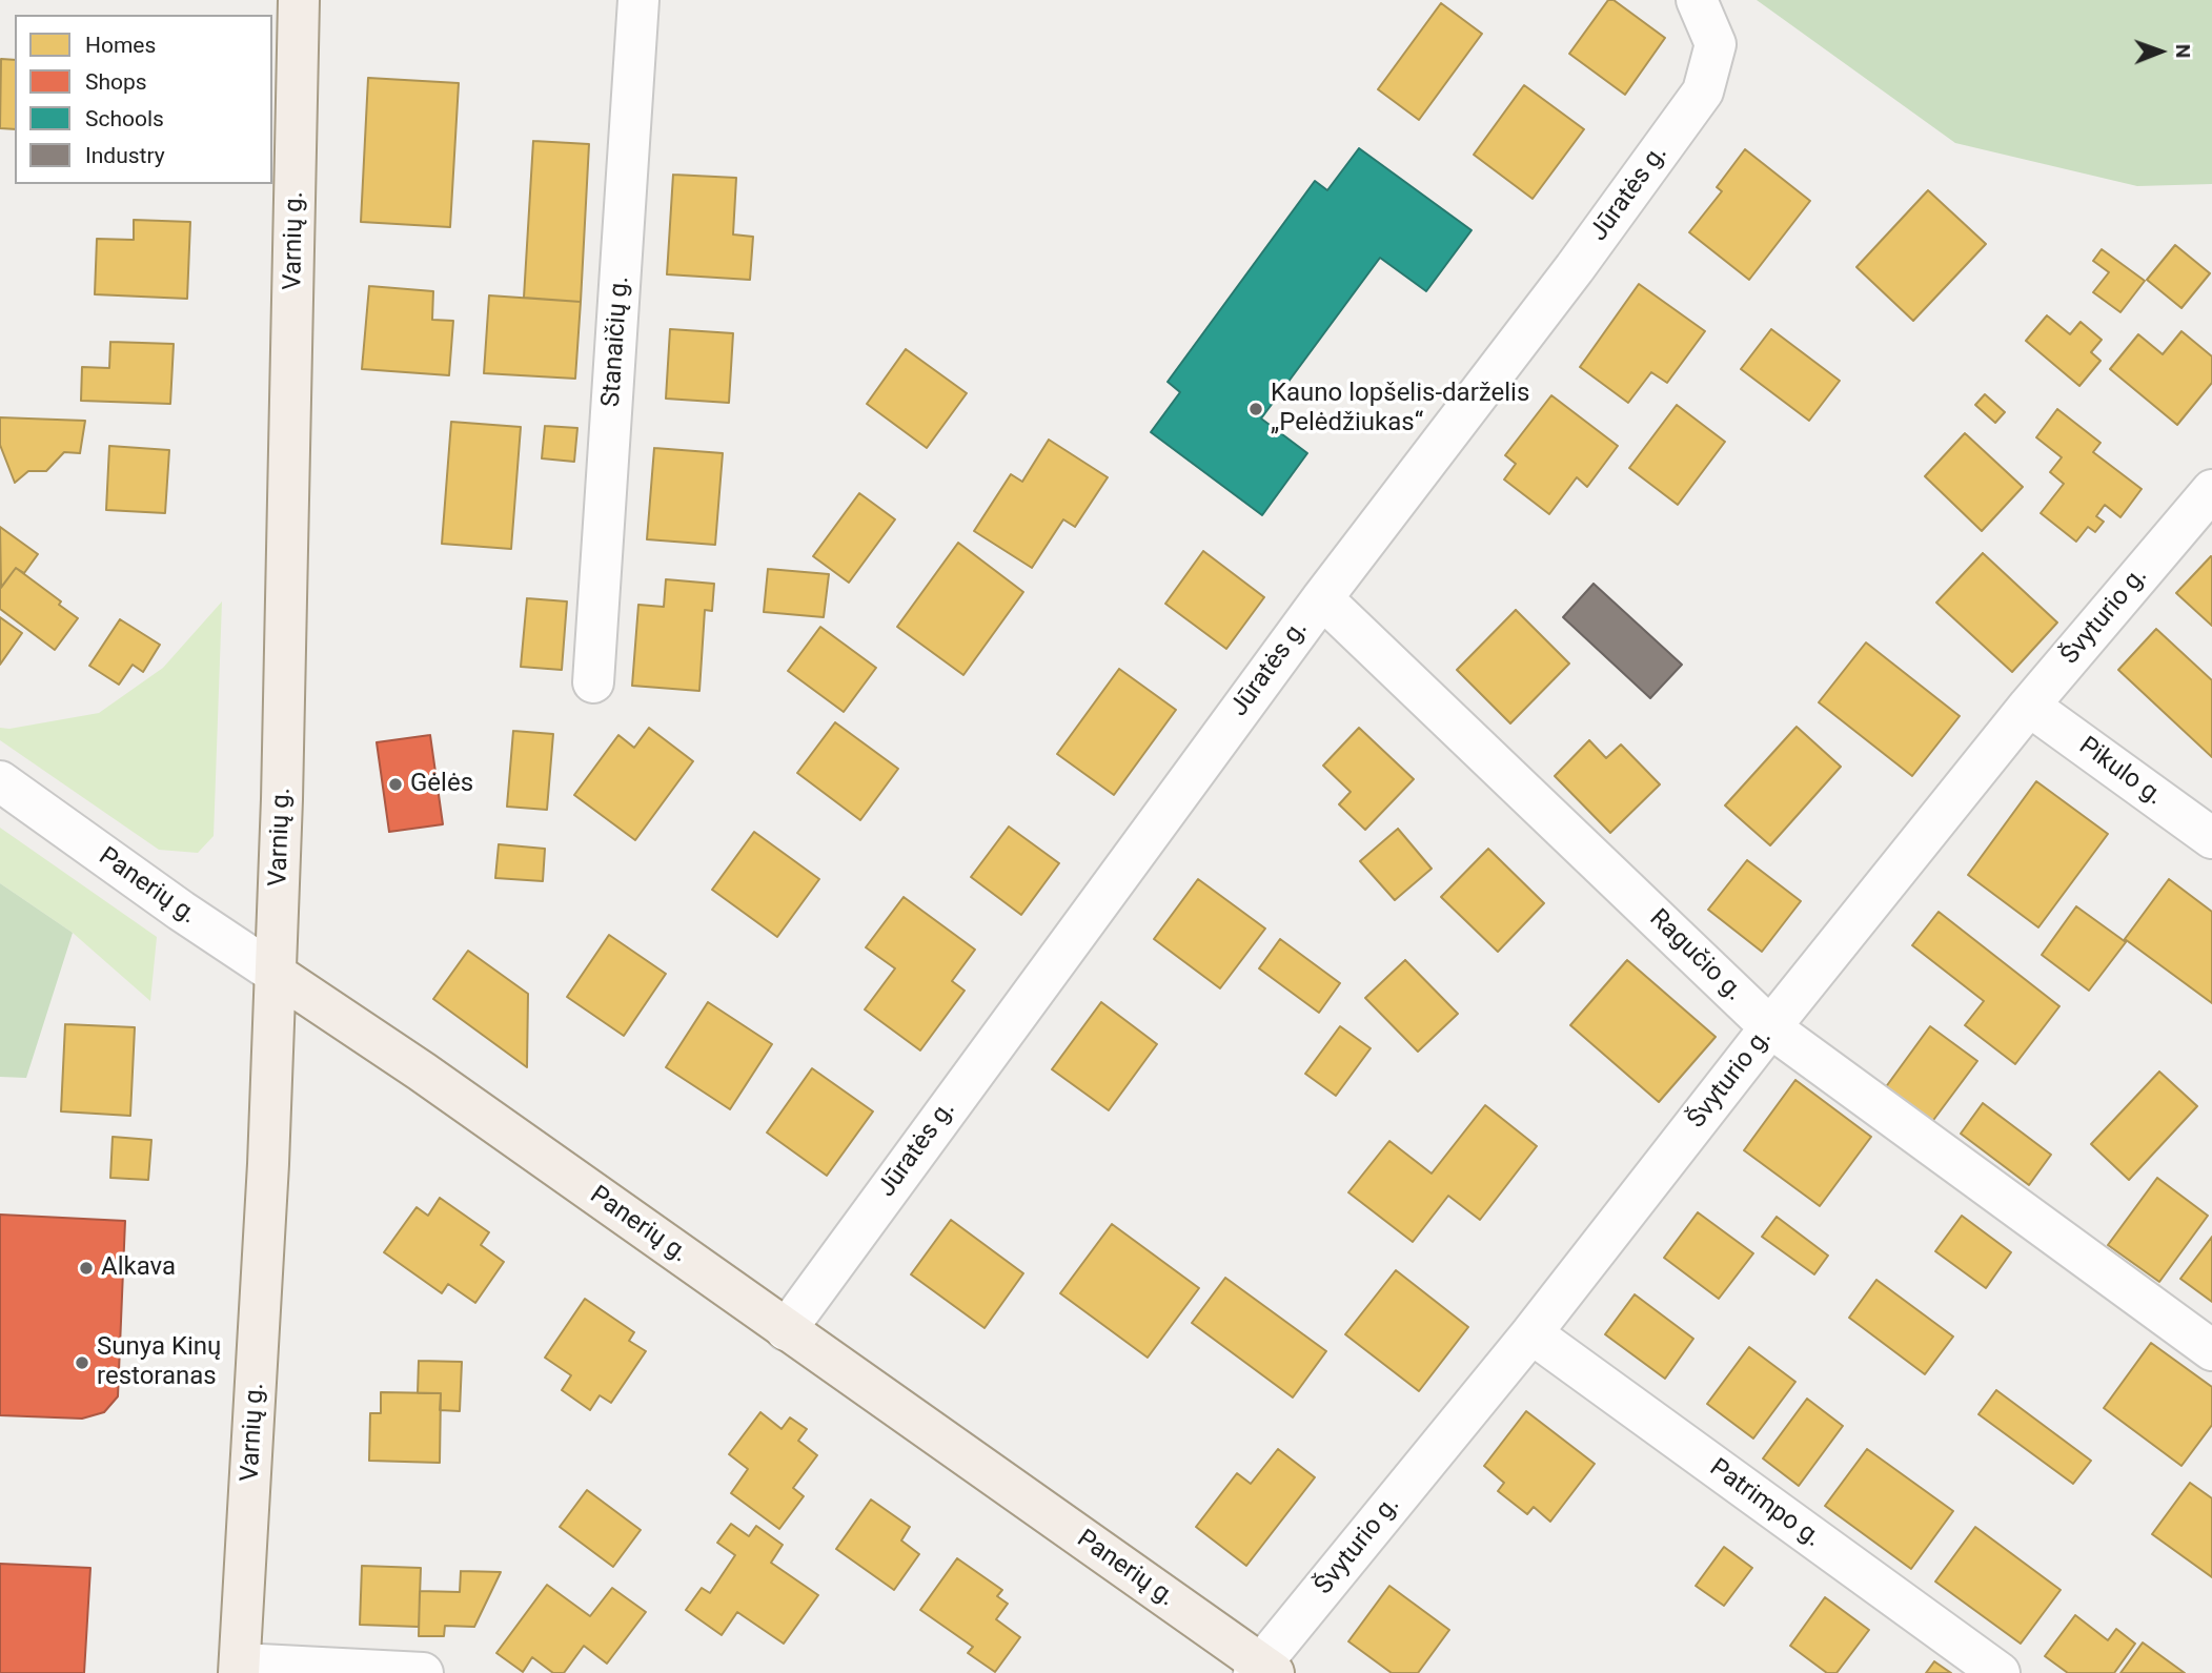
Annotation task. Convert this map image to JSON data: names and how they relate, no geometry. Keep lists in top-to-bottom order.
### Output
{
  "streets": {
    "main road": ["Varnių g.", "Panerių g."],
    "street": [
      "Jūratės g.",
      "Stanaičių g.",
      "Švyturio g.",
      "Pikulo g.",
      "Ragučio g.",
      "Patrimpo g."
    ]
  },
  "crossings": [
    ["Jūratės g.", "Panerių g."],
    ["Jūratės g.", "Ragučio g."],
    ["Varnių g.", "Panerių g."],
    ["Švyturio g.", "Pikulo g."],
    ["Švyturio g.", "Panerių g."],
    ["Švyturio g.", "Ragučio g."],
    ["Švyturio g.", "Patrimpo g."]
  ],
  "places": [
    "Kauno lopšelis-darželis „Pelėdžiukas“",
    "Gėlės",
    "Alkava",
    "Sunya Kinų restoranas"
  ],
  "legend": [
    "Homes",
    "Shops",
    "Schools",
    "Industry"
  ],
  "north": "right"
}
